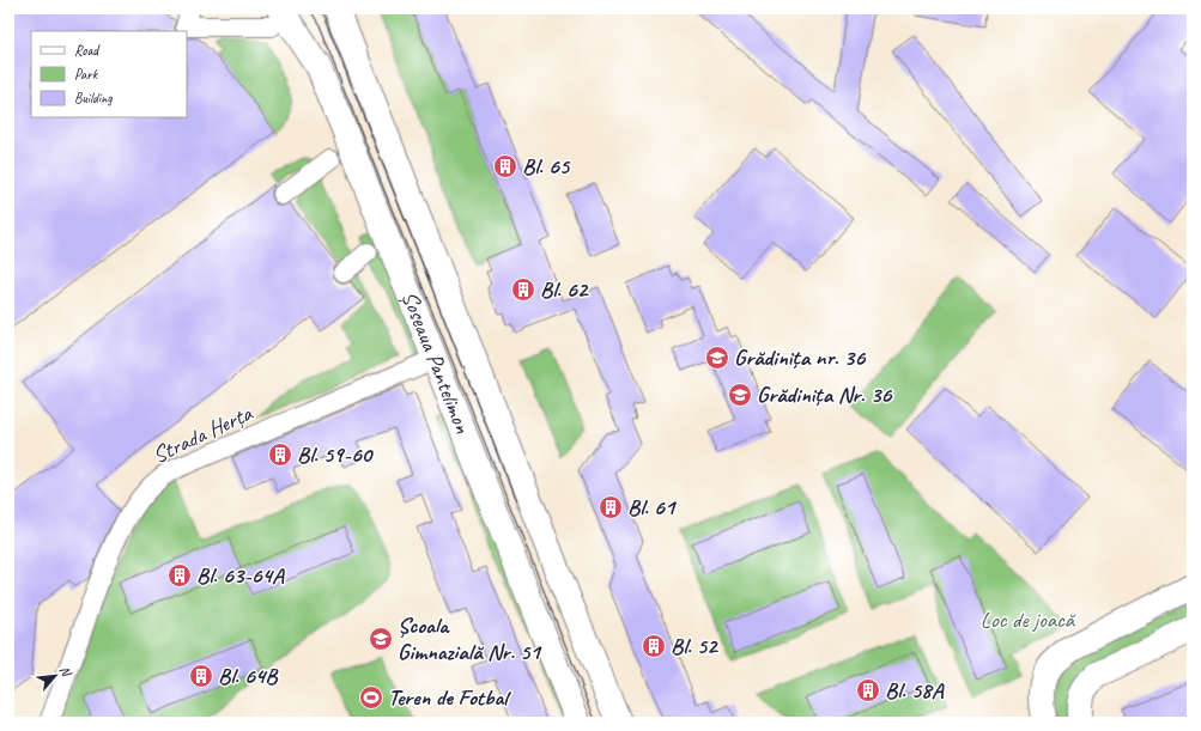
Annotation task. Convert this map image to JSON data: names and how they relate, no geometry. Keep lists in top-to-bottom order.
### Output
{
  "streets": {
    "main road": ["Șoseaua Pantelimon"],
    "street": ["Strada Herța"]
  },
  "crossings": [
    ["Șoseaua Pantelimon", "Strada Herța"]
  ],
  "parks": ["Loc de joacă"],
  "places": {
    "building": [
      "Bl. 65",
      "Bl. 62",
      "Bl. 59-60",
      "Bl. 61",
      "Bl. 63-64A",
      "Bl. 52",
      "Bl. 64B",
      "Bl. 58A"
    ],
    "school or university": ["Grădinița nr. 36", "Grădinița Nr. 36", "Școala Gimnazială Nr. 51"],
    "sports": ["Teren de Fotbal"]
  },
  "legend": ["Road", "Park", "Building"],
  "north": "top right"
}
